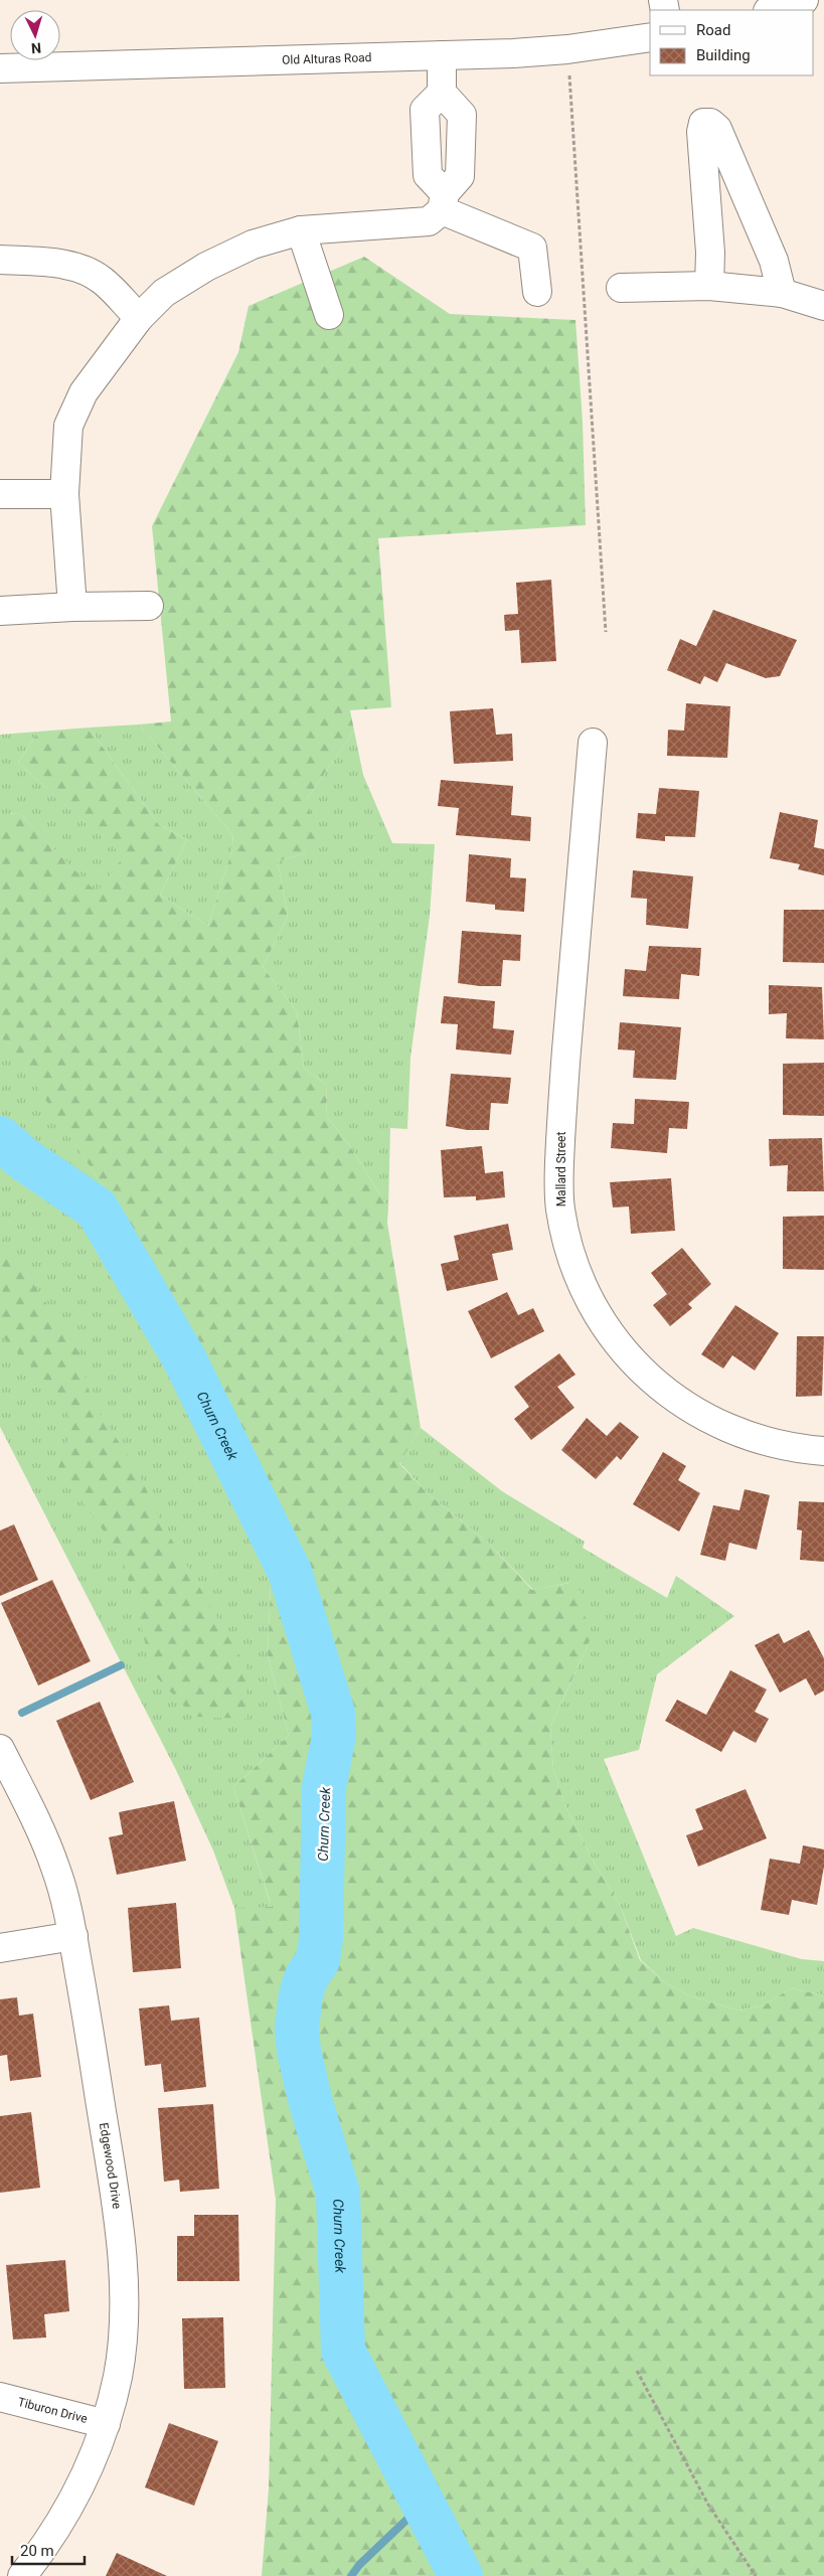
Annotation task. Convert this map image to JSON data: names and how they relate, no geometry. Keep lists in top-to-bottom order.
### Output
{
  "streets": {
    "street": [
      "Old Alturas Road",
      "Mallard Street",
      "Edgewood Drive",
      "Tiburon Drive"
    ]
  },
  "crossings": [
    ["Edgewood Drive", "Tiburon Drive"]
  ],
  "water": ["Churn Creek"],
  "legend": ["Road", "Building"],
  "scale_bar": "20 m",
  "north": "bottom"
}
